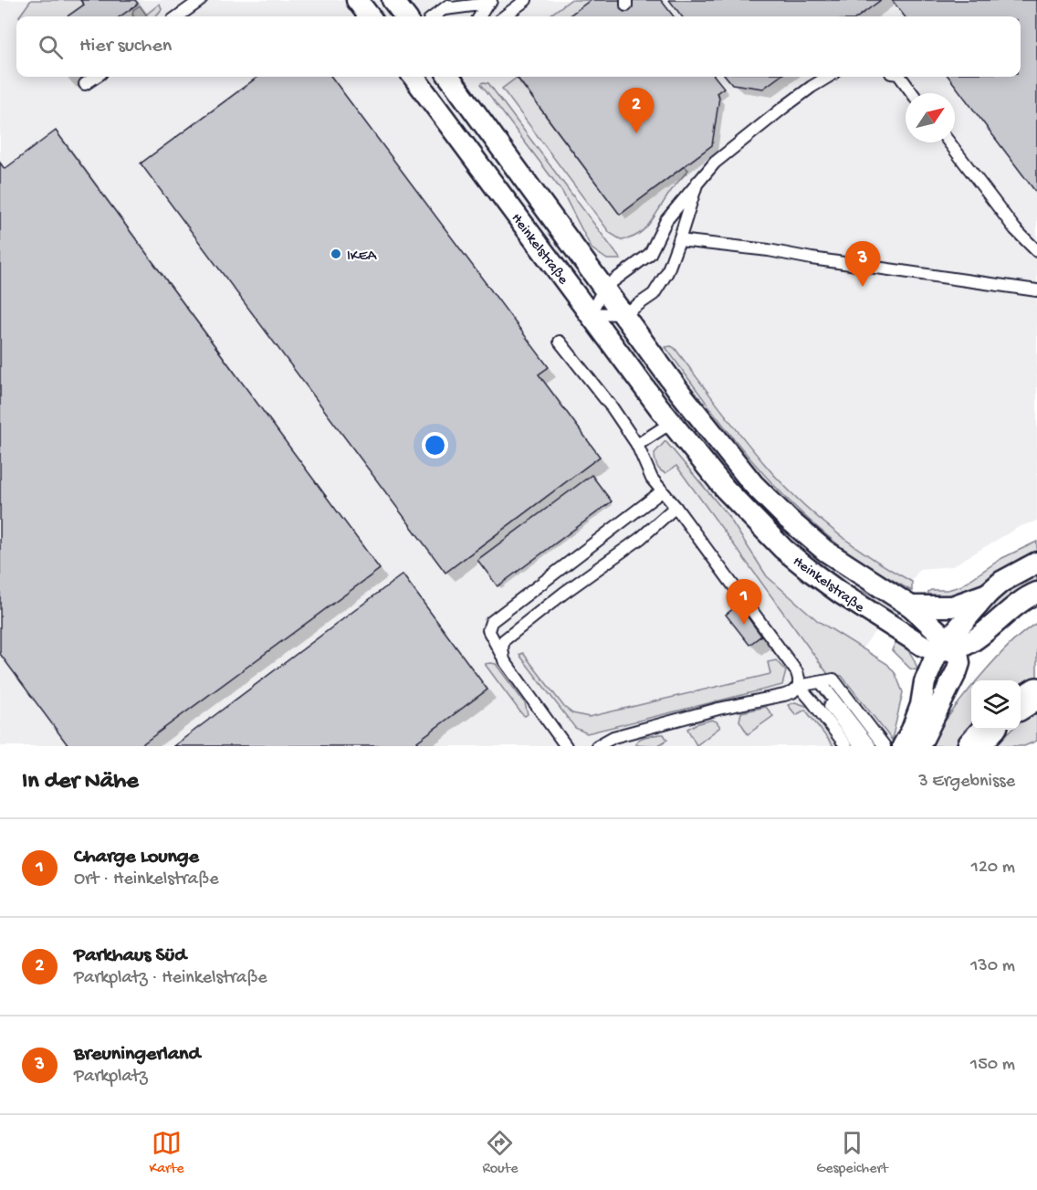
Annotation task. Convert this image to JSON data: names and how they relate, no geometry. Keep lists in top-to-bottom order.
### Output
{
  "streets": {
    "street": ["Heinkelstraße"]
  },
  "places": ["IKEA"],
  "north": "top right",
  "page": {
    "search": "Hier suchen",
    "pins": ["2", "3", "1"],
    "heading": ["In der Nähe", "3 Ergebnisse"],
    "list": [
      {
        "mark": "1",
        "name": "Charge Lounge",
        "note": "Ort · Heinkelstraße",
        "value": "120 m"
      },
      {
        "mark": "2",
        "name": "Parkhaus Süd",
        "note": "Parkplatz · Heinkelstraße",
        "value": "130 m"
      },
      {
        "mark": "3",
        "name": "Breuningerland",
        "note": "Parkplatz",
        "value": "150 m"
      }
    ],
    "nav": ["Karte", "Route", "Gespeichert"]
  }
}
